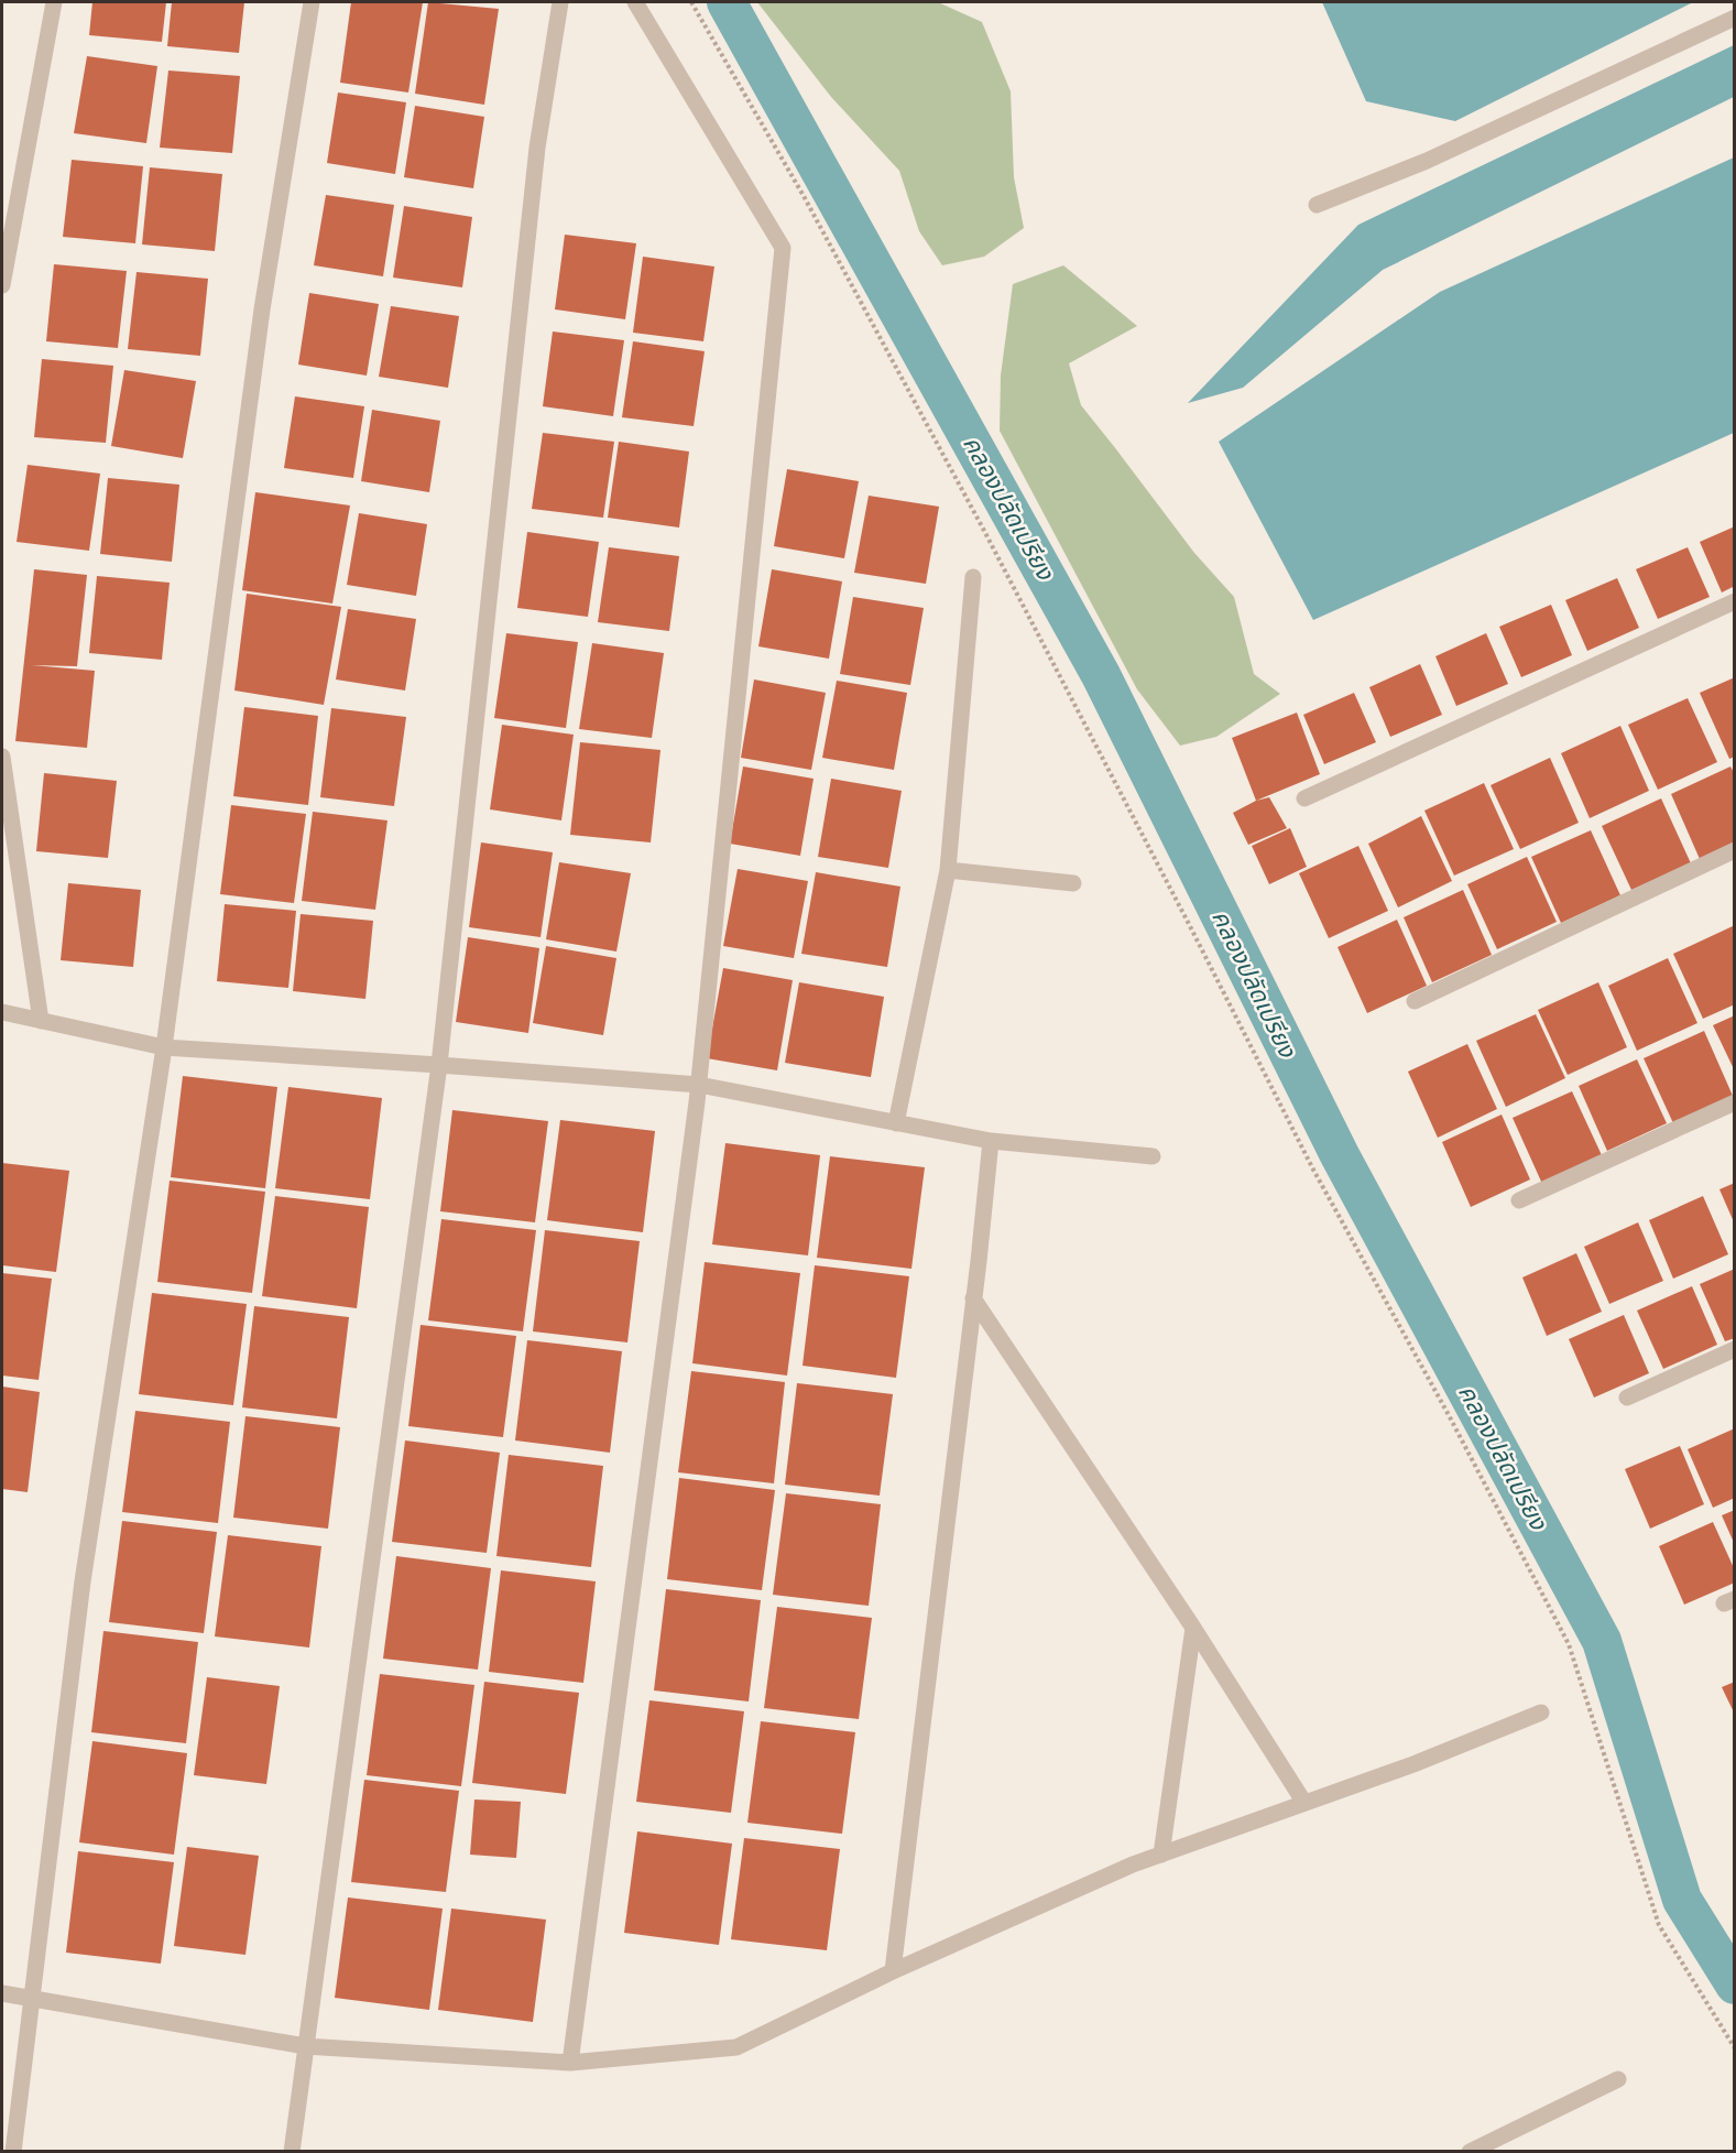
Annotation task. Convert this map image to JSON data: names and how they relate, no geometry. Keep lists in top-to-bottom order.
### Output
{
  "water": ["คลองปลัดเปรียง"]
}
